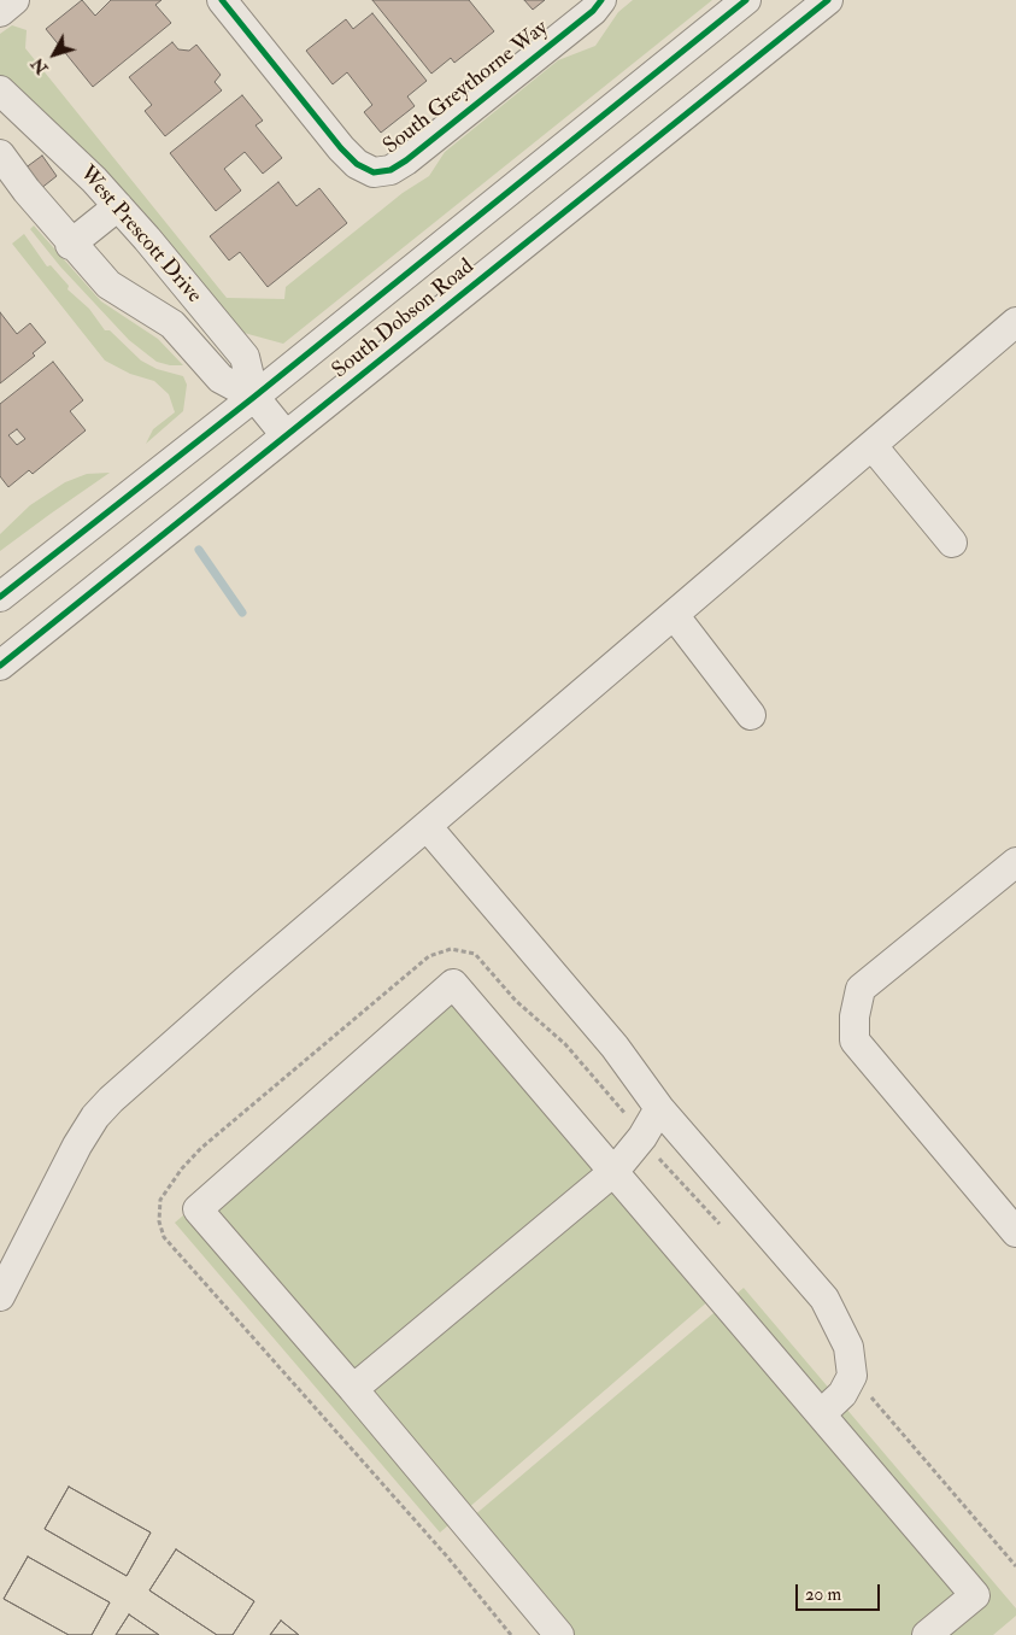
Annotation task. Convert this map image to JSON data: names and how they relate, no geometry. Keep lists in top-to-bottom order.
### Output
{
  "streets": {
    "street": ["South Greythorne Way", "West Prescott Drive", "South Dobson Road"]
  },
  "crossings": [
    ["West Prescott Drive", "South Dobson Road"]
  ],
  "scale_bar": "20 m",
  "north": "bottom left"
}
